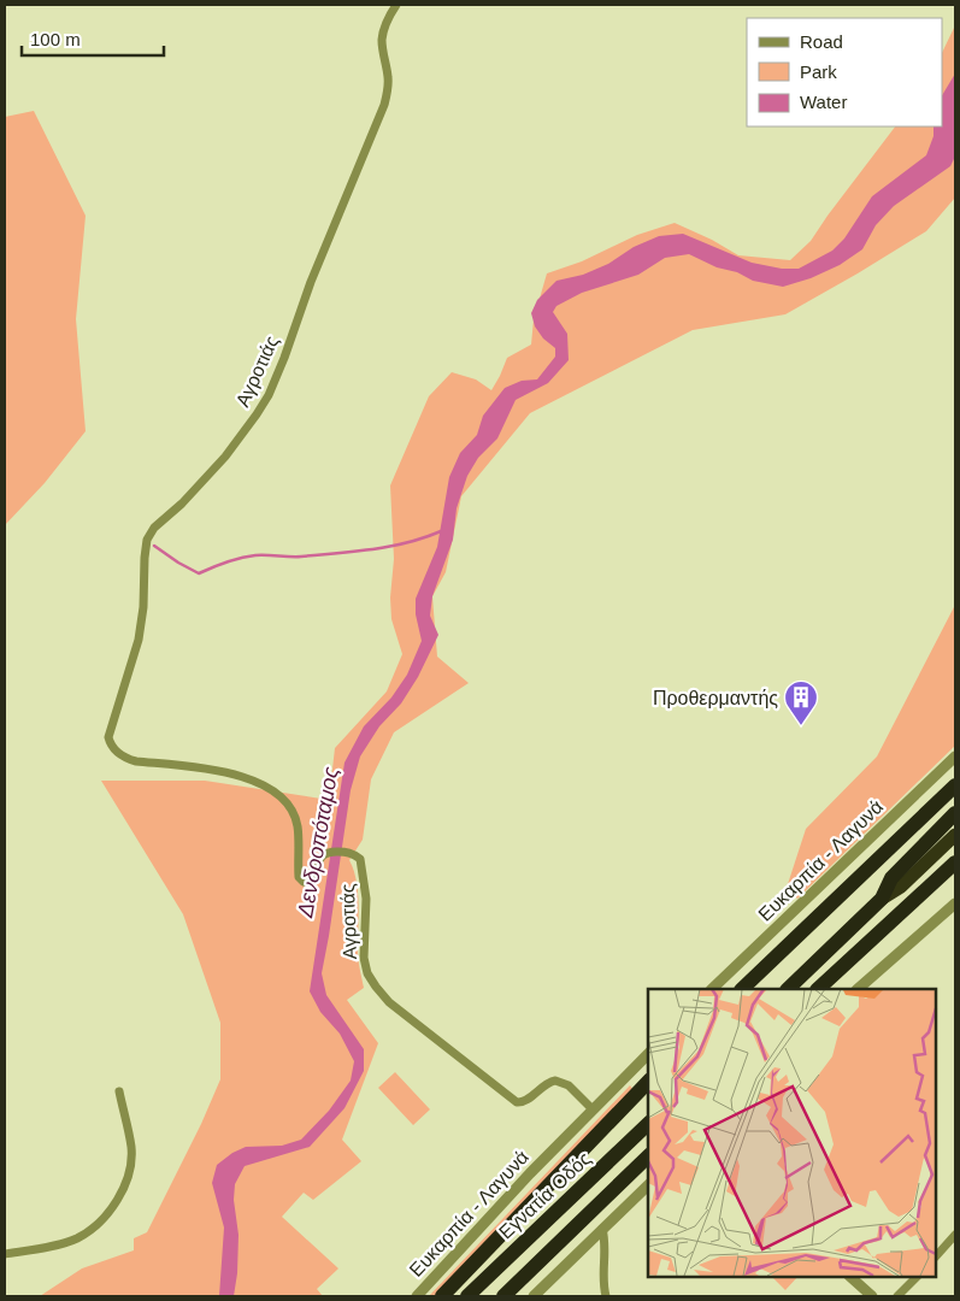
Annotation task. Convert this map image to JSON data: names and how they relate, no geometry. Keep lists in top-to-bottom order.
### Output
{
  "streets": {
    "highway": ["Εγνατία Οδός"],
    "street": ["Αγροτιάς", "Ευκαρπία - Λαγυνά"]
  },
  "crossings": [
    ["Αγροτιάς", "Ευκαρπία - Λαγυνά"]
  ],
  "water": ["Δενδροπόταμος"],
  "places": {
    "building": ["Προθερμαντής"]
  },
  "legend": ["Road", "Park", "Water"],
  "scale_bar": "100 m"
}
